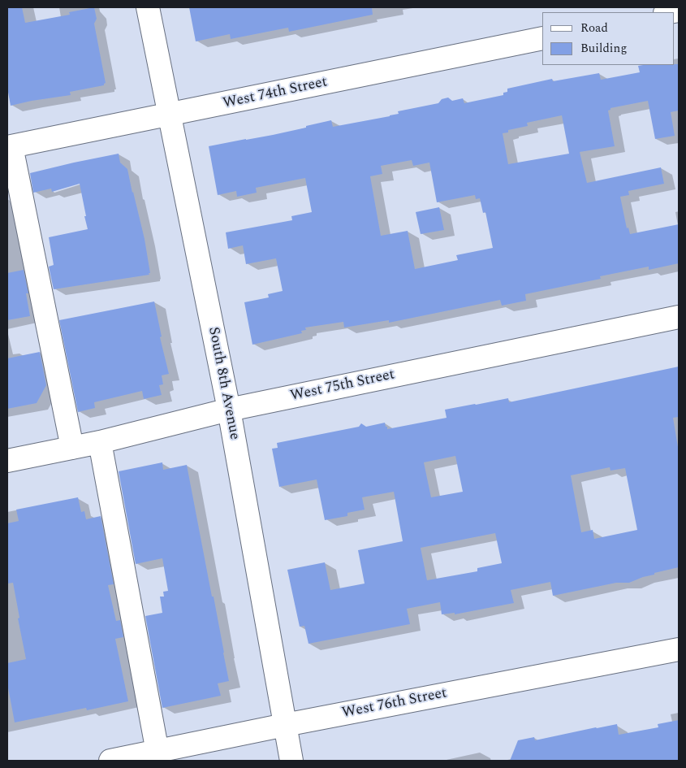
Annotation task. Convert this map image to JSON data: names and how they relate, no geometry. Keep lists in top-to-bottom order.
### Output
{
  "streets": {
    "street": [
      "West 74th Street",
      "South 8th Avenue",
      "West 75th Street",
      "West 76th Street"
    ]
  },
  "crossings": [
    ["West 74th Street", "South 8th Avenue"],
    ["South 8th Avenue", "West 75th Street"],
    ["South 8th Avenue", "West 76th Street"]
  ],
  "legend": ["Road", "Building"]
}
